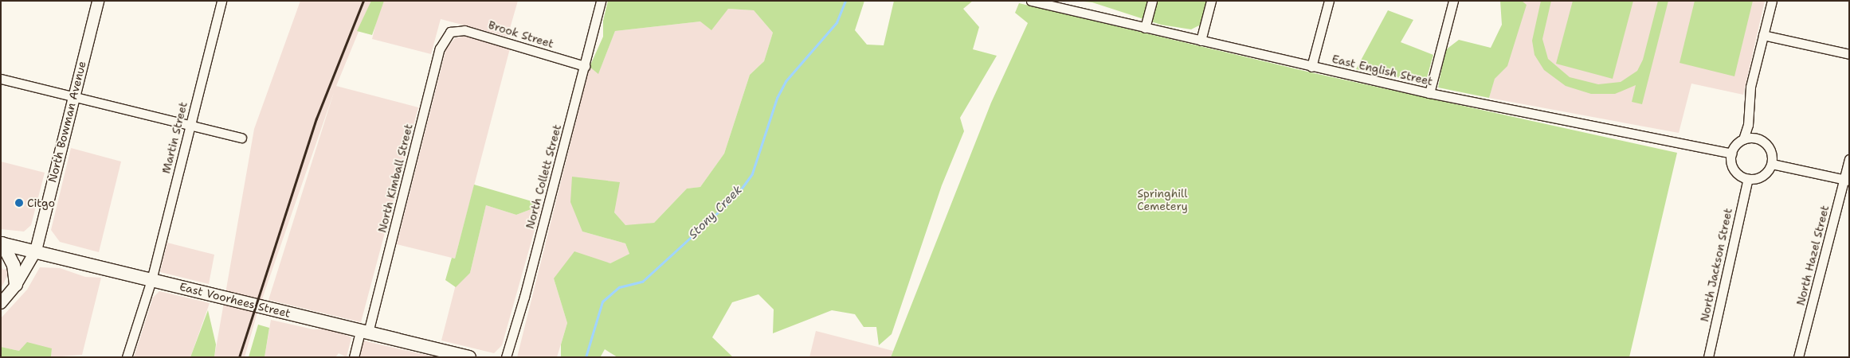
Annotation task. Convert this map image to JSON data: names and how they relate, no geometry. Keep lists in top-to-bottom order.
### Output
{
  "streets": {
    "main road": ["East Voorhees Street"],
    "street": [
      "Brook Street",
      "East English Street",
      "North Bowman Avenue",
      "Martin Street",
      "North Collett Street",
      "North Kimball Street",
      "North Hazel Street",
      "North Jackson Street"
    ]
  },
  "crossings": [
    ["Brook Street", "North Collett Street"],
    ["Brook Street", "North Kimball Street"],
    ["East English Street", "North Jackson Street"],
    ["North Bowman Avenue", "East Voorhees Street"],
    ["Martin Street", "East Voorhees Street"],
    ["North Kimball Street", "East Voorhees Street"]
  ],
  "water": ["Stony Creek"],
  "parks": ["Springhill Cemetery"],
  "places": ["Citgo"]
}
